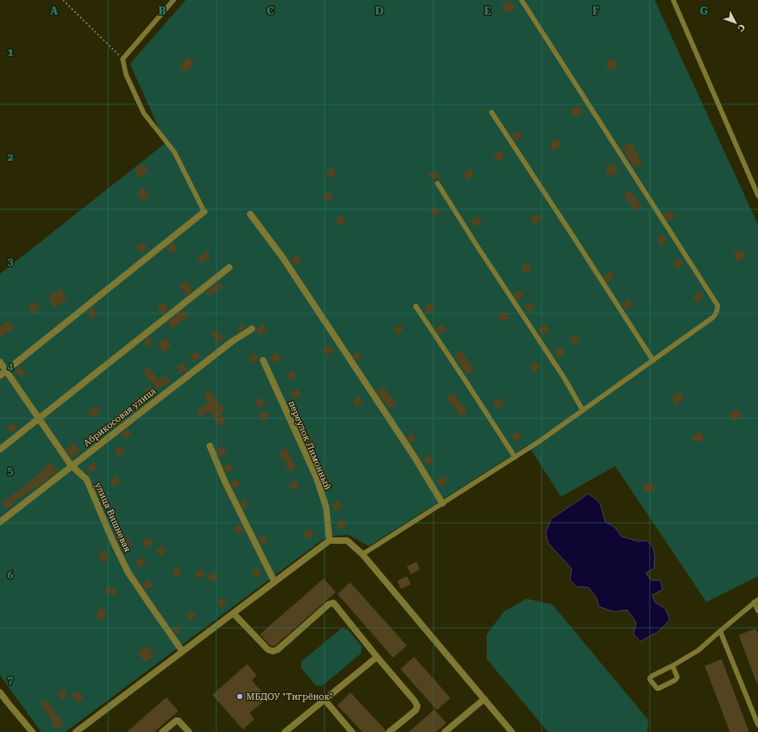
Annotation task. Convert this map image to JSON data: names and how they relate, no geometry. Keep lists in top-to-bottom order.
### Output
{
  "streets": {
    "street": ["Абрикосовая улица", "переулок Лимонный", "улица Вишневая"]
  },
  "crossings": [
    ["Абрикосовая улица", "улица Вишневая"]
  ],
  "places": ["МБДОУ \"Тигрёнок\""],
  "north": "bottom right",
  "grid": {
    "columns": [
      "A",
      "B",
      "C",
      "D",
      "E",
      "F",
      "G"
    ],
    "rows": [
      "1",
      "2",
      "3",
      "4",
      "5",
      "6",
      "7"
    ]
  }
}
